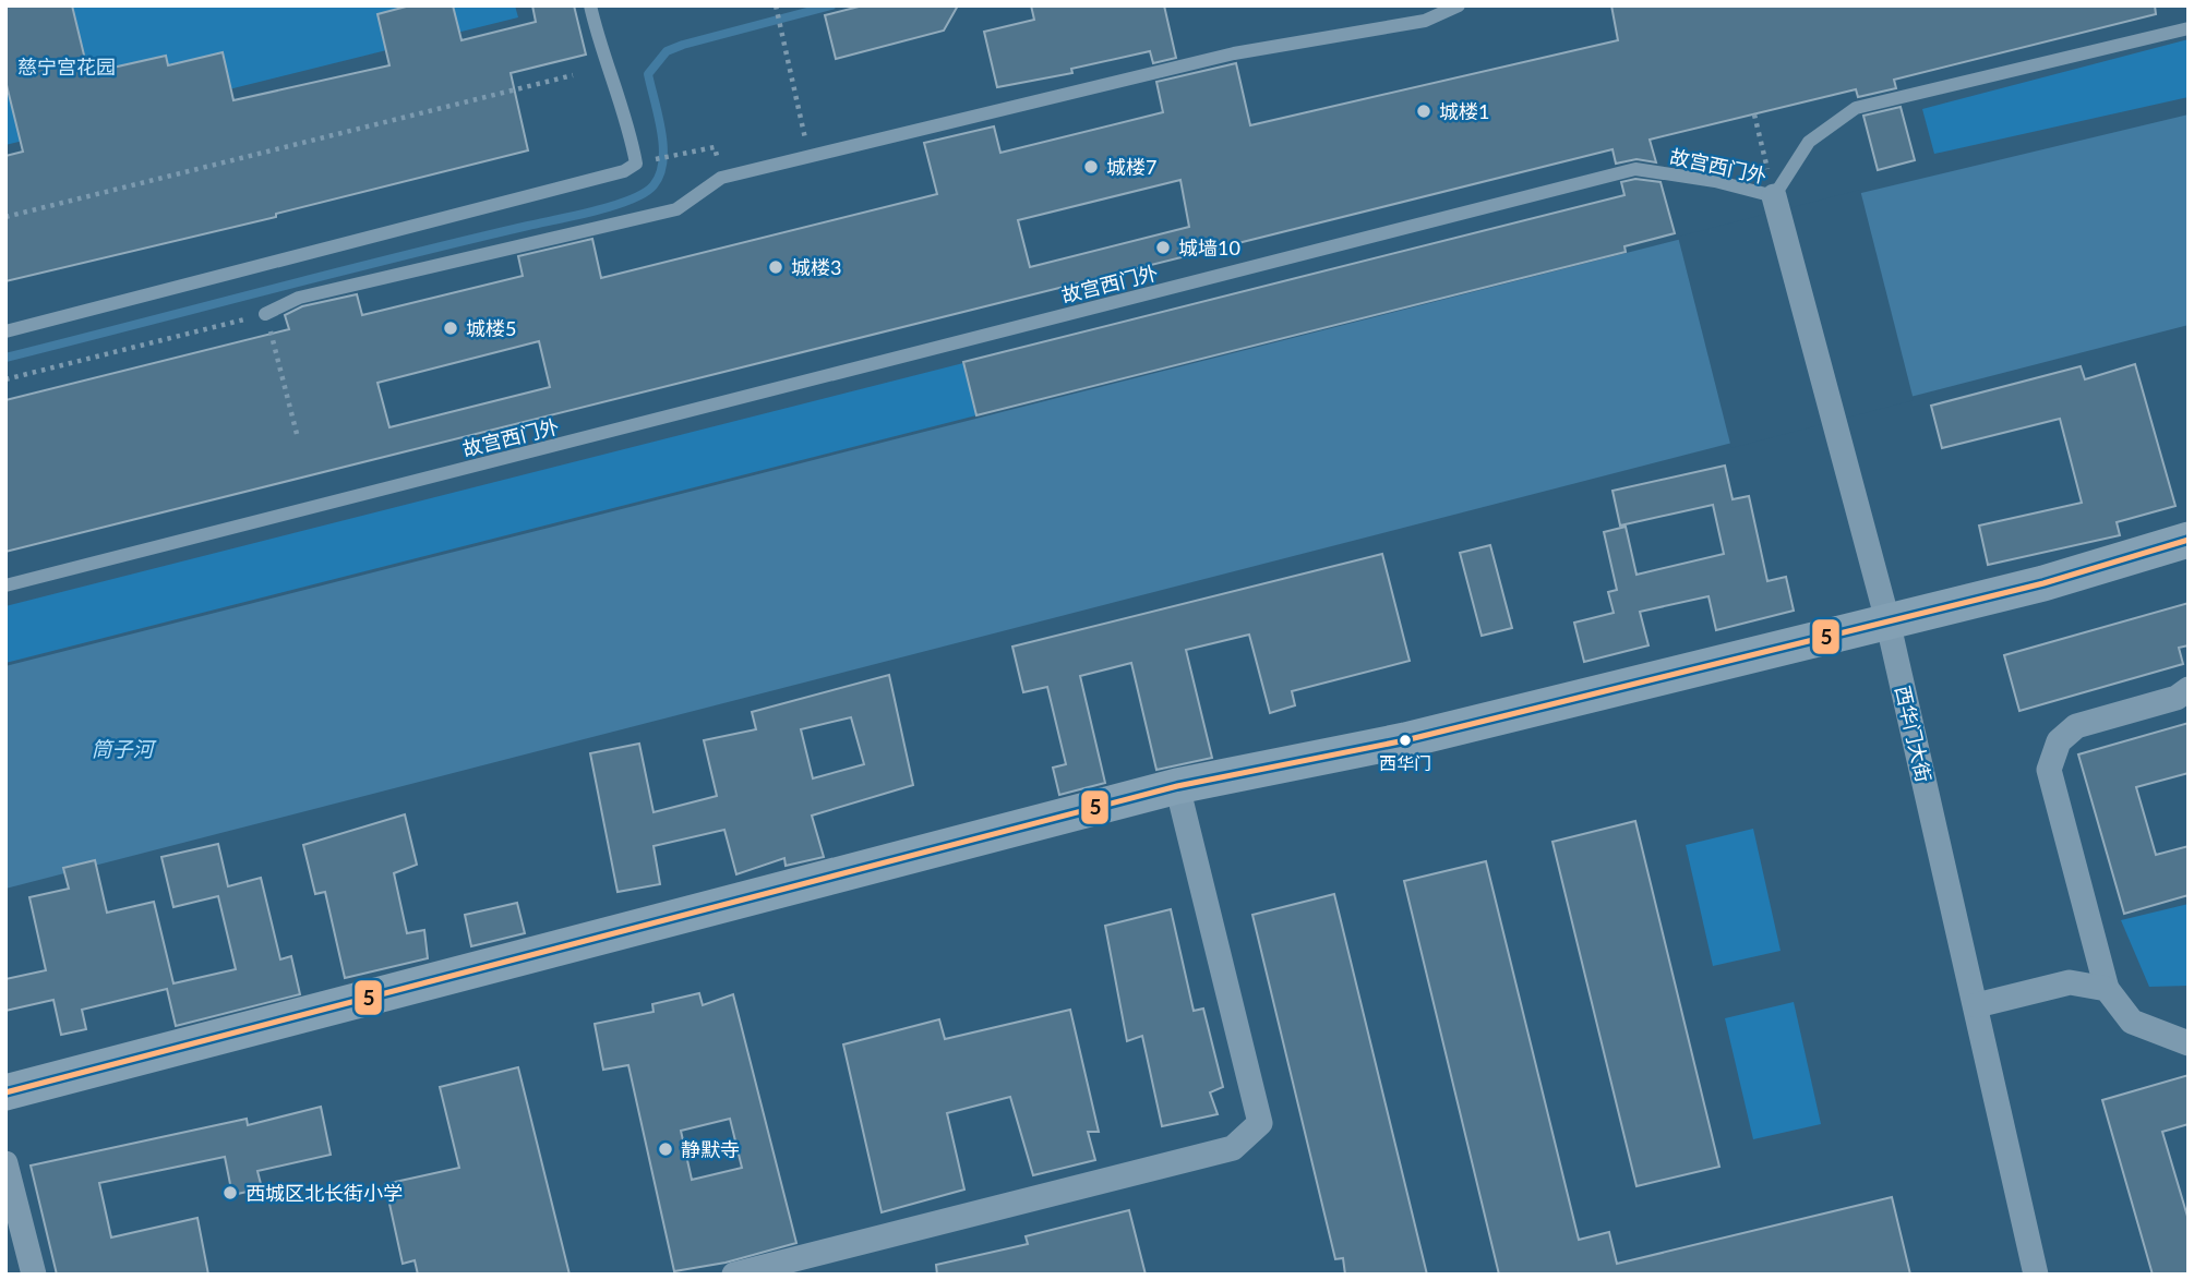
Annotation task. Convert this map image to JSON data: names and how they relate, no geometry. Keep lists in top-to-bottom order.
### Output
{
  "streets": {
    "street": ["西华门大街"],
    "lane": ["故宫西门外"]
  },
  "crossings": [
    ["故宫西门外", "西华门大街"]
  ],
  "water": ["筒子河"],
  "parks": ["慈宁宫花园"],
  "places": [
    "城楼1",
    "城楼7",
    "城墙10",
    "城楼3",
    "城楼5",
    "西华门",
    "静默寺",
    "西城区北长街小学"
  ],
  "lines": ["transit line 5"]
}
